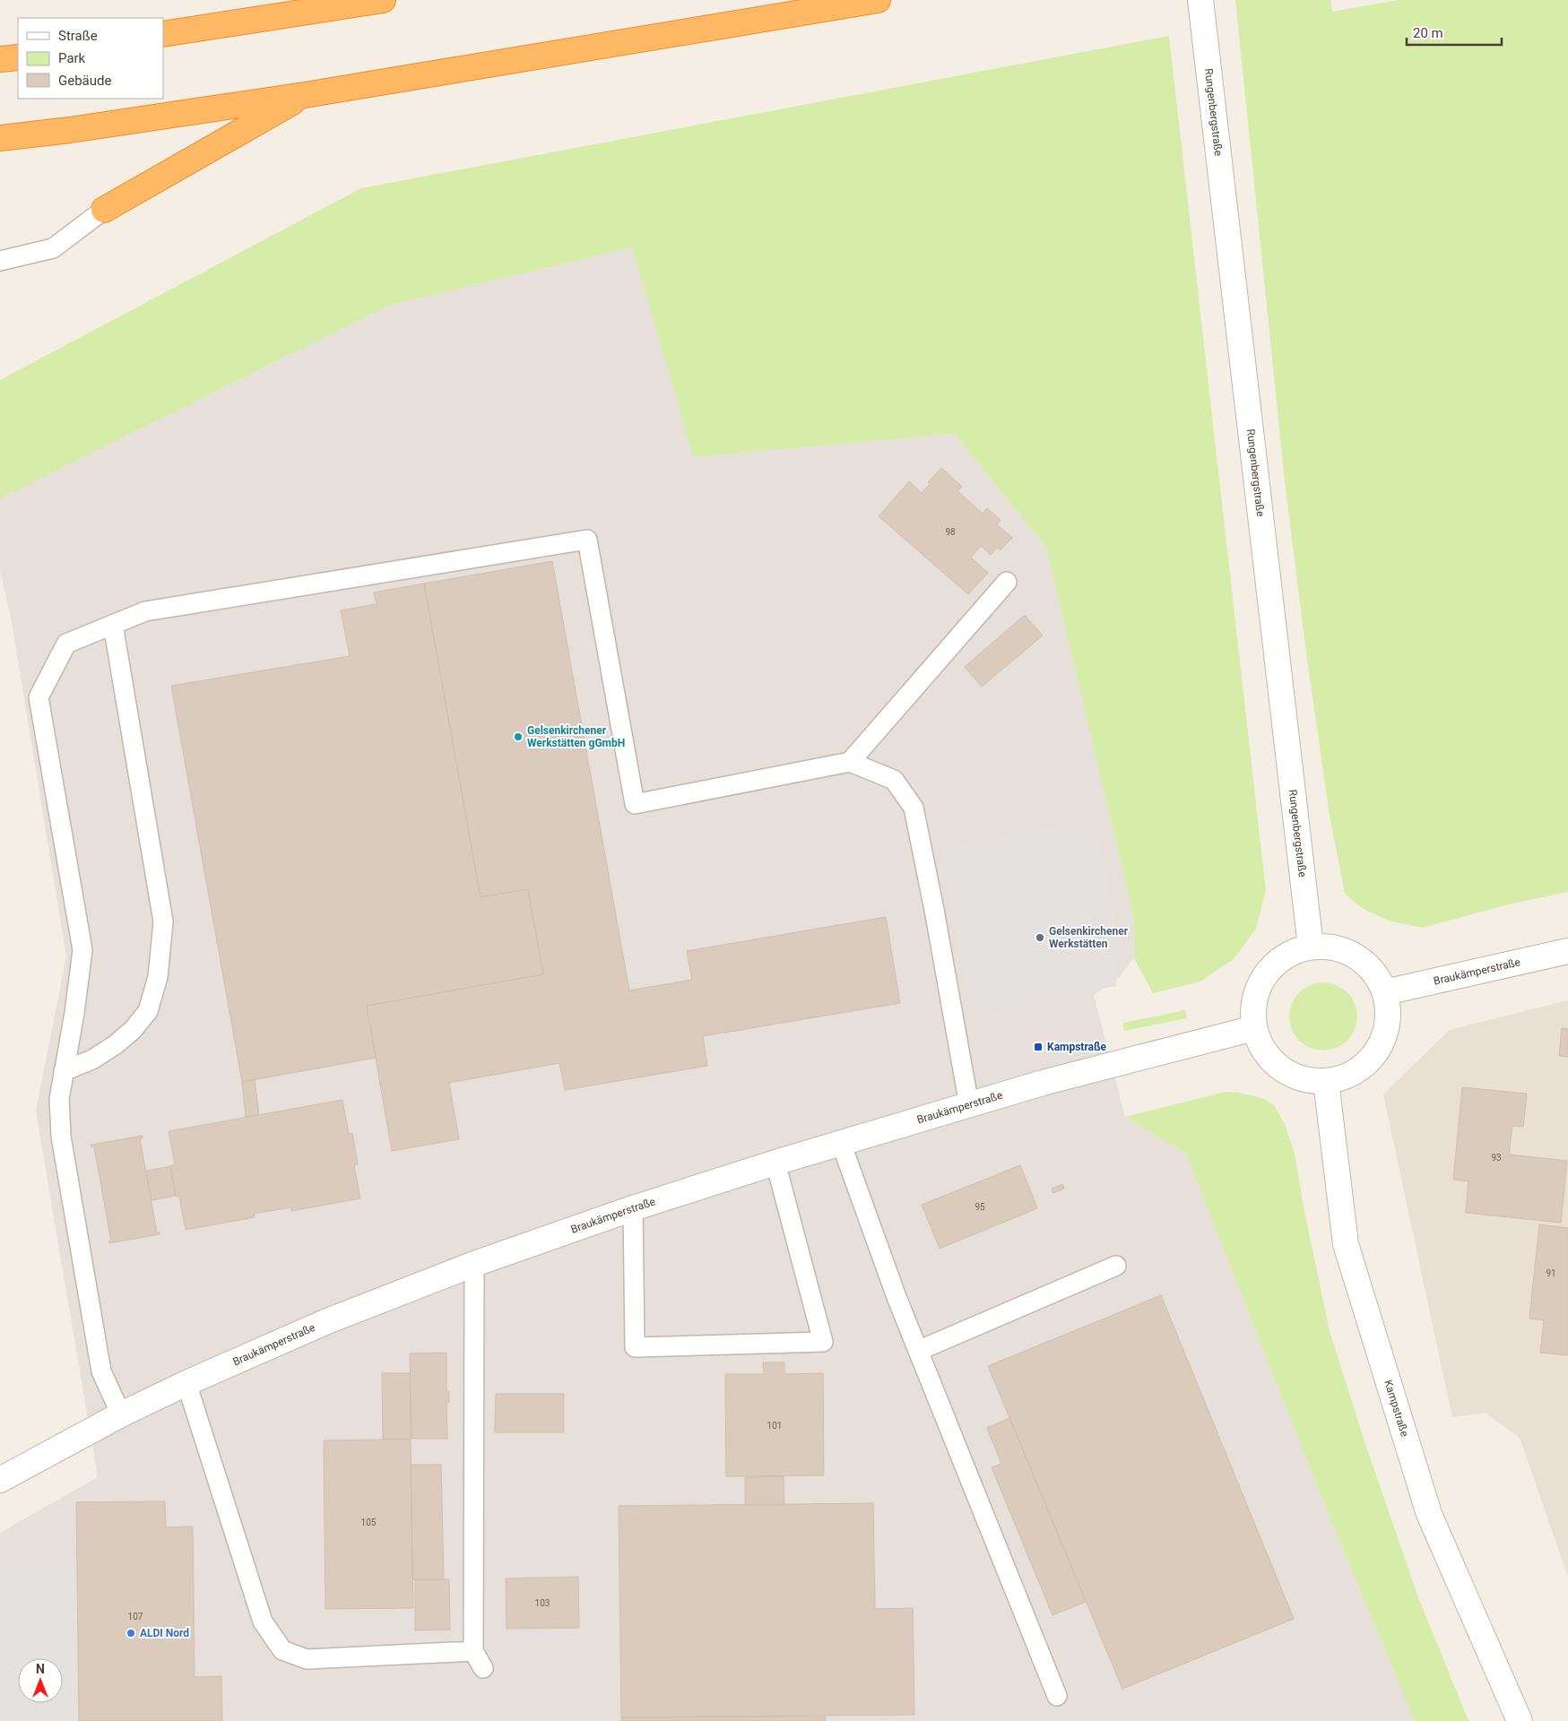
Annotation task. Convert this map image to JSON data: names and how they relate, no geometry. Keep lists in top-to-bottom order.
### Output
{
  "streets": {
    "street": ["Rungenbergstraße", "Braukämperstraße", "Kampstraße"]
  },
  "crossings": [
    ["Rungenbergstraße", "Braukämperstraße"],
    ["Rungenbergstraße", "Kampstraße"],
    ["Braukämperstraße", "Kampstraße"]
  ],
  "places": {
    "other": ["Gelsenkirchener Werkstätten gGmbH", "Gelsenkirchener Werkstätten", "ALDI Nord"],
    "transit": ["Kampstraße"]
  },
  "house_numbers": [
    "98",
    "93",
    "95",
    "91",
    "101",
    "105",
    "103",
    "107"
  ],
  "legend": ["Straße", "Park", "Gebäude"],
  "scale_bar": "20 m",
  "north": "top"
}
